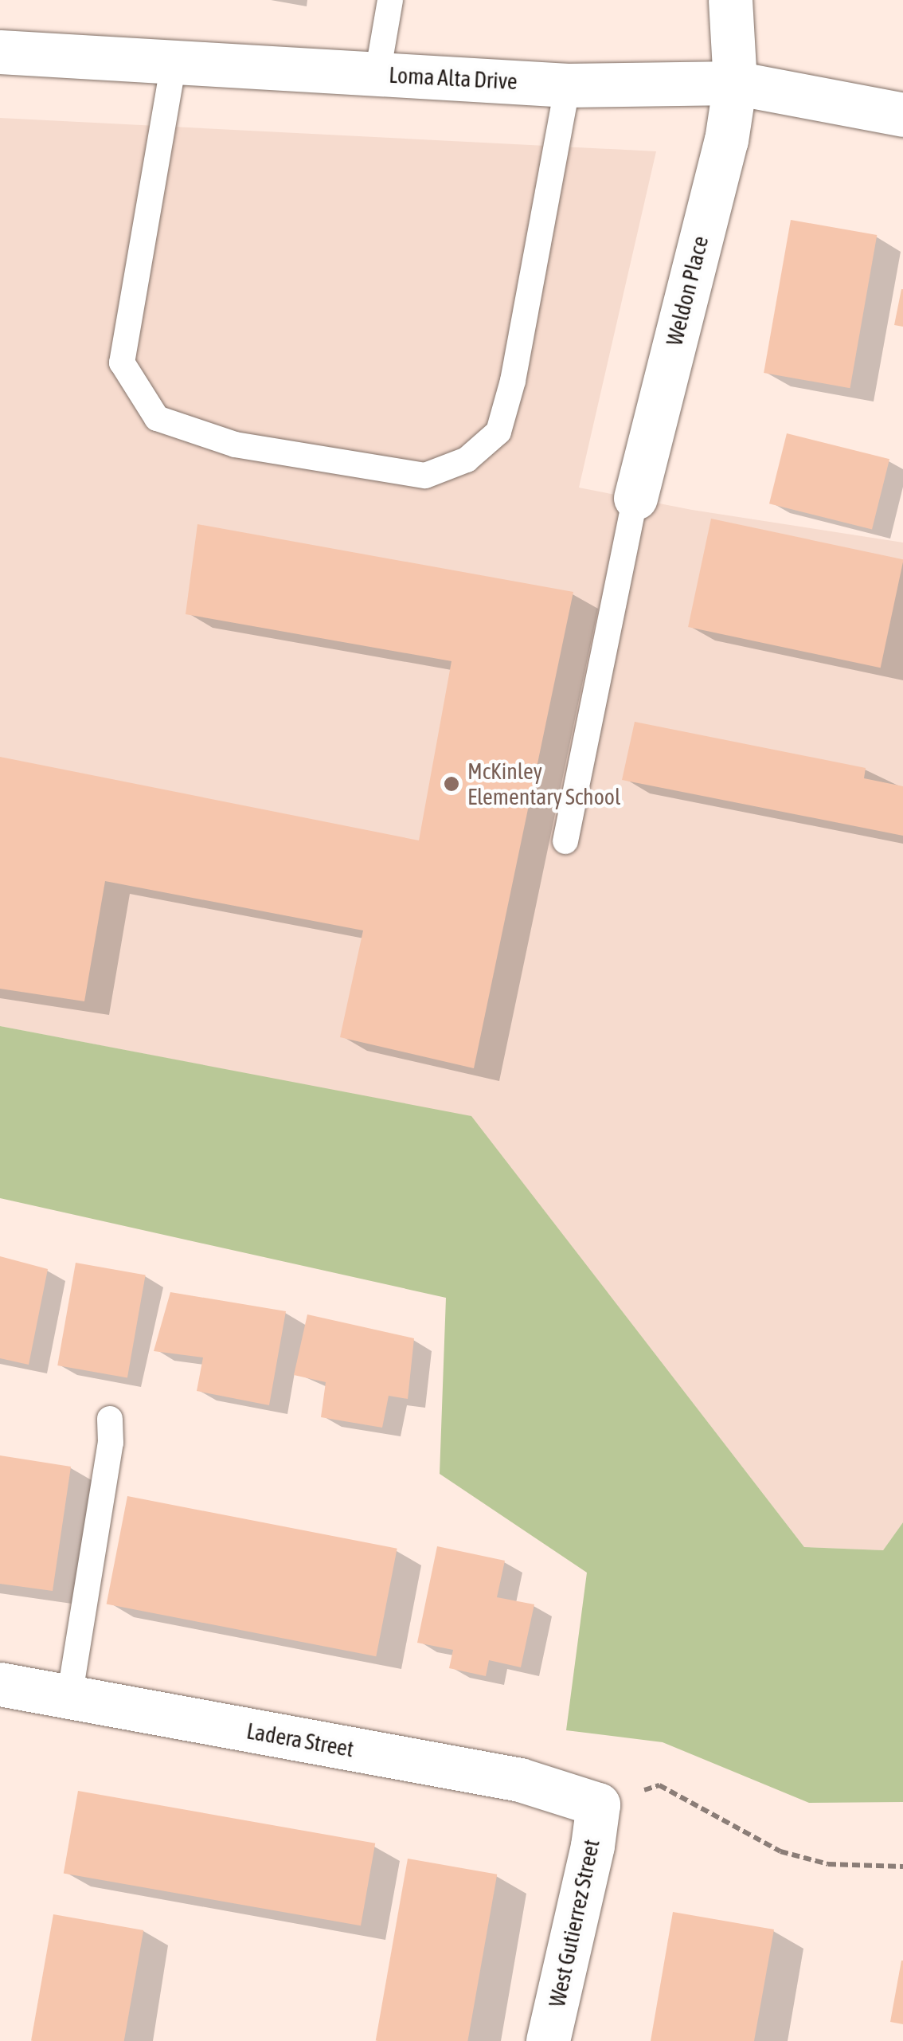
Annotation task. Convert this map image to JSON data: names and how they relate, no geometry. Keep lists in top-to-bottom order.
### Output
{
  "streets": {
    "street": [
      "Loma Alta Drive",
      "Weldon Place",
      "Ladera Street",
      "West Gutierrez Street"
    ]
  },
  "crossings": [
    ["Loma Alta Drive", "Weldon Place"],
    ["Ladera Street", "West Gutierrez Street"]
  ],
  "places": ["McKinley Elementary School"]
}
